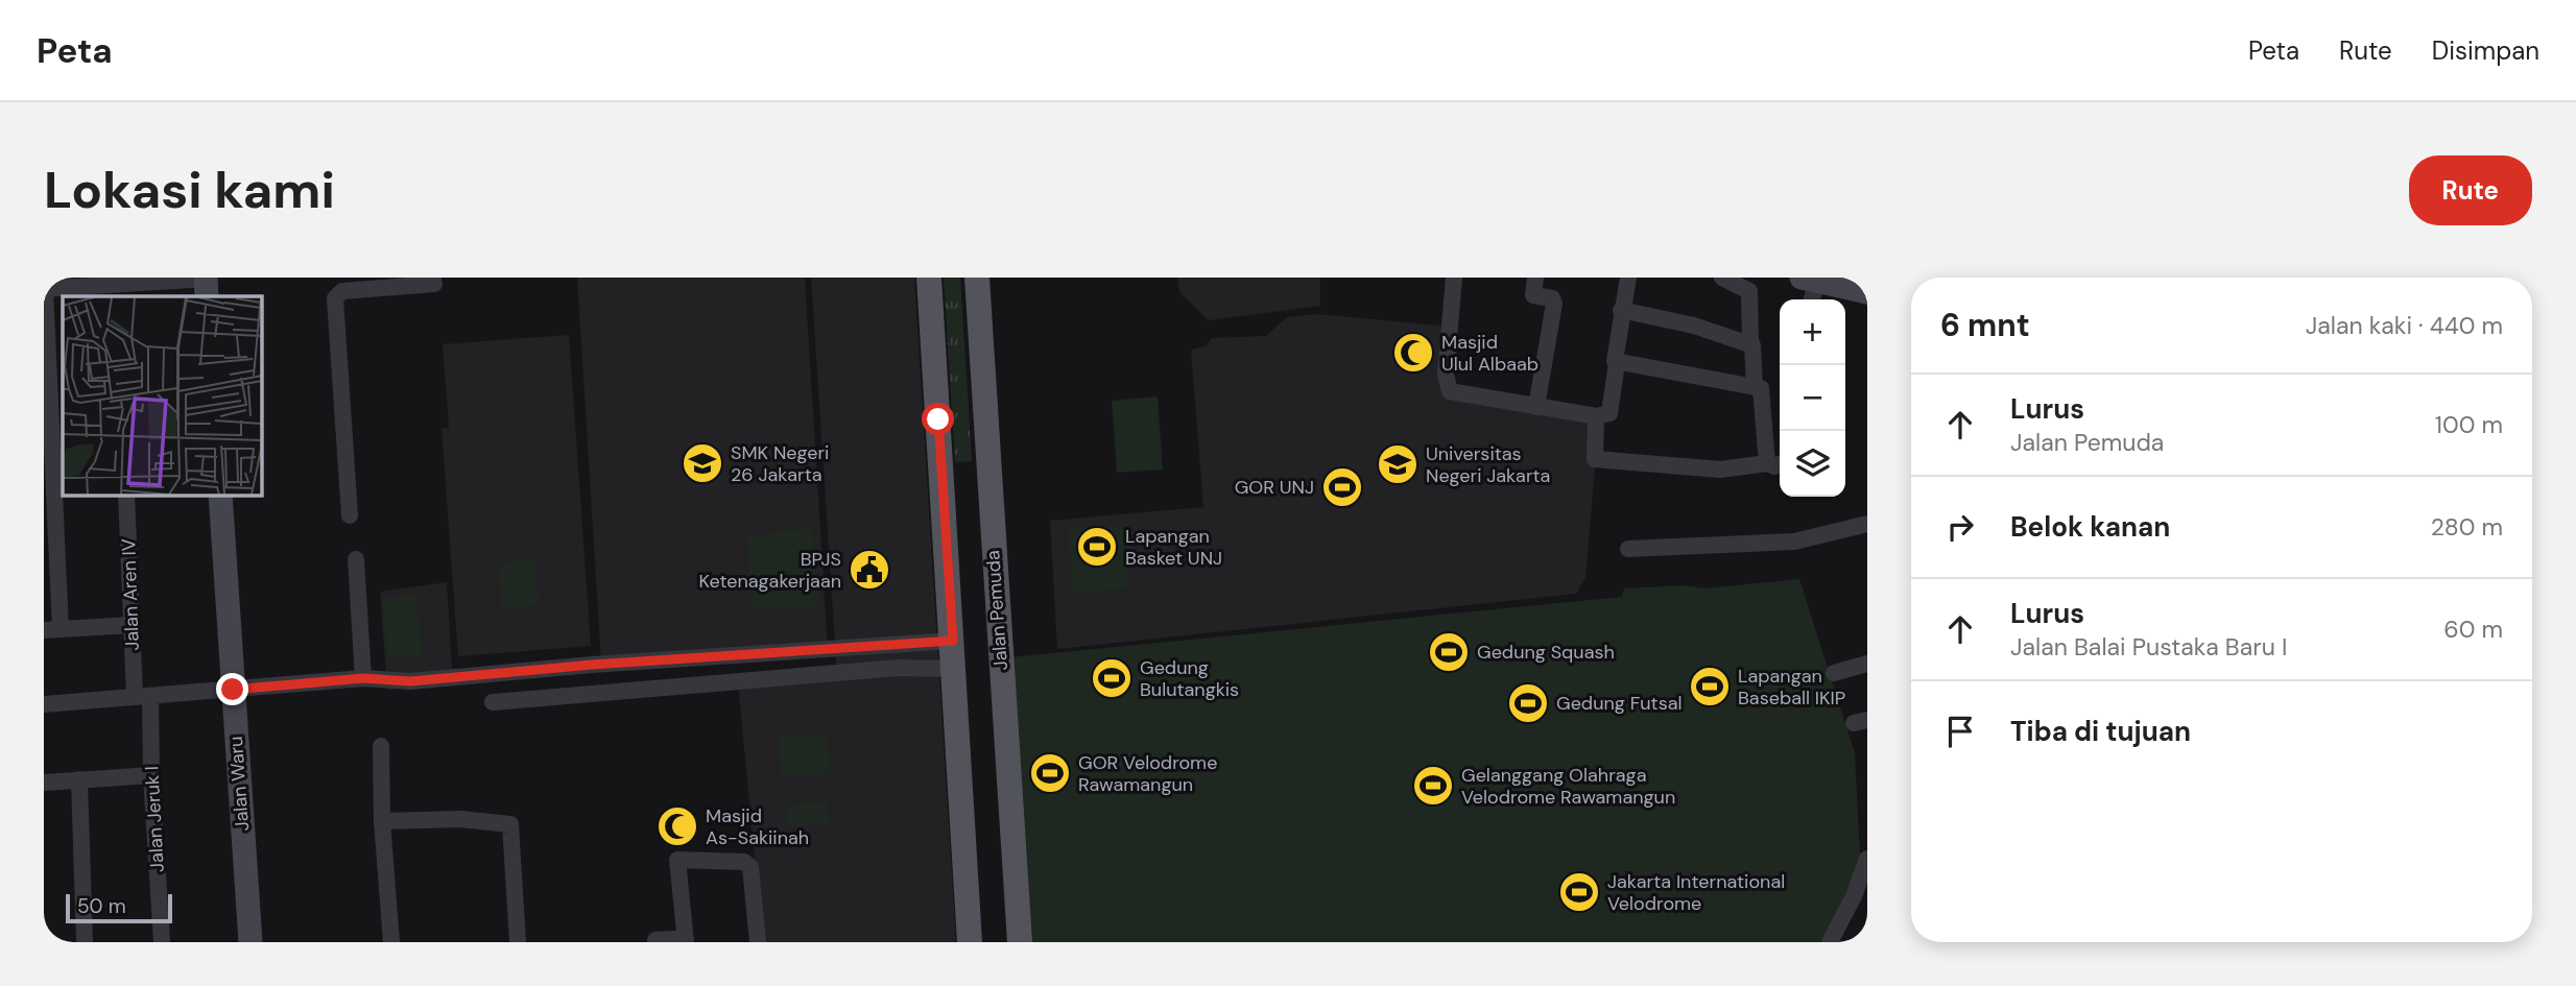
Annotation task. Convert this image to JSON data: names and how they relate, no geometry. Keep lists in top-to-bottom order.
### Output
{
  "streets": {
    "main road": ["Jalan Pemuda"],
    "street": ["Jalan Aren IV", "Jalan Waru", "Jalan Jeruk I"]
  },
  "crossings": [
    ["Jalan Aren IV", "Jalan Jeruk I"]
  ],
  "places": {
    "mosque": ["Masjid Ulul Albaab", "Masjid As-Sakiinah"],
    "school or university": ["SMK Negeri 26 Jakarta", "Universitas Negeri Jakarta"],
    "sports": [
      "GOR UNJ",
      "Lapangan Basket UNJ",
      "Gedung Squash",
      "Gedung Bulutangkis",
      "Lapangan Baseball IKIP",
      "Gedung Futsal",
      "GOR Velodrome Rawamangun",
      "Gelanggang Olahraga Velodrome Rawamangun",
      "Jakarta International Velodrome"
    ],
    "public building": ["BPJS Ketenagakerjaan"]
  },
  "scale_bar": "50 m",
  "page": {
    "header": "Peta",
    "nav": ["Peta", "Rute", "Disimpan"],
    "buttons": "Rute",
    "title": "Lokasi kami",
    "heading": ["6 mnt", "Jalan kaki · 440 m"],
    "map_buttons": ["+", "−"],
    "list": [
      ["Lurus", "Jalan Pemuda", "100 m"],
      ["Belok kanan", "280 m"],
      ["Lurus", "Jalan Balai Pustaka Baru I", "60 m"],
      "Tiba di tujuan"
    ],
    "scale": "50 m"
  }
}
